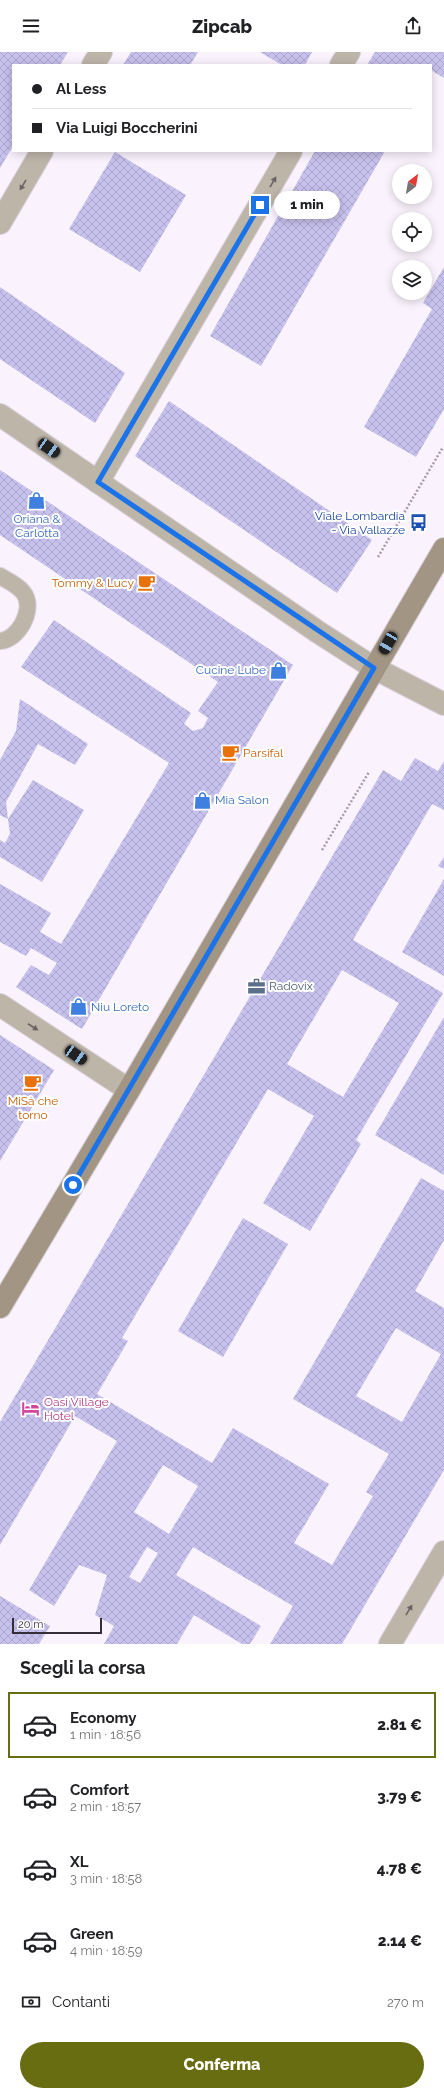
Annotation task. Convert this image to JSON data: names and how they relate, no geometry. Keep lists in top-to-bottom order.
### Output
{
  "places": {
    "shop": [
      "Oriana & Carlotta",
      "Cucine Lube",
      "Mia Salon",
      "Niu Loreto"
    ],
    "bus stop": ["Viale Lombardia - Via Vallazze"],
    "cafe": ["Tommy & Lucy", "Parsifal", "MiSà che torno"],
    "office": ["Radovix"],
    "hotel": ["Oasi Village Hotel"]
  },
  "scale_bar": "20 m",
  "north": "top right",
  "page": {
    "header": "Zipcab",
    "banner": ["Al Less", "Via Luigi Boccherini"],
    "bubble": "1 min",
    "scale": "20 m",
    "heading": "Scegli la corsa",
    "list": [
      {
        "name": "Economy",
        "note": "1 min · 18:56",
        "value": "2.81 €"
      },
      {
        "name": "Comfort",
        "note": "2 min · 18:57",
        "value": "3.79 €"
      },
      {
        "name": "XL",
        "note": "3 min · 18:58",
        "value": "4.78 €"
      },
      {
        "name": "Green",
        "note": "4 min · 18:59",
        "value": "2.14 €"
      }
    ],
    "pay": ["Contanti", "270 m"],
    "buttons": "Conferma"
  }
}
